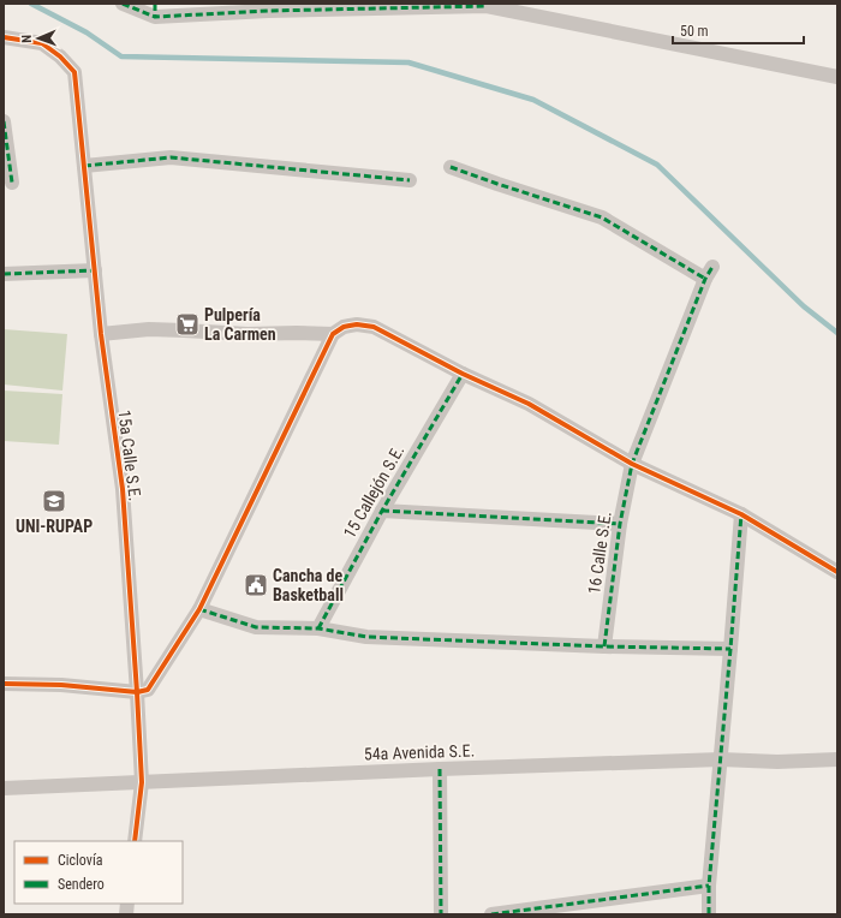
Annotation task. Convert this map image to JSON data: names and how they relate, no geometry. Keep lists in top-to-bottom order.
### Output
{
  "streets": {
    "street": [
      "15a Calle S.E.",
      "15 Callejón S.E.",
      "16 Calle S.E.",
      "54a Avenida S.E."
    ]
  },
  "crossings": [
    ["15a Calle S.E.", "54a Avenida S.E."]
  ],
  "places": {
    "supermarket": ["Pulpería La Carmen"],
    "school or university": ["UNI-RUPAP"],
    "public building": ["Cancha de Basketball"]
  },
  "legend": ["Ciclovía", "Sendero"],
  "scale_bar": "50 m",
  "north": "left"
}
